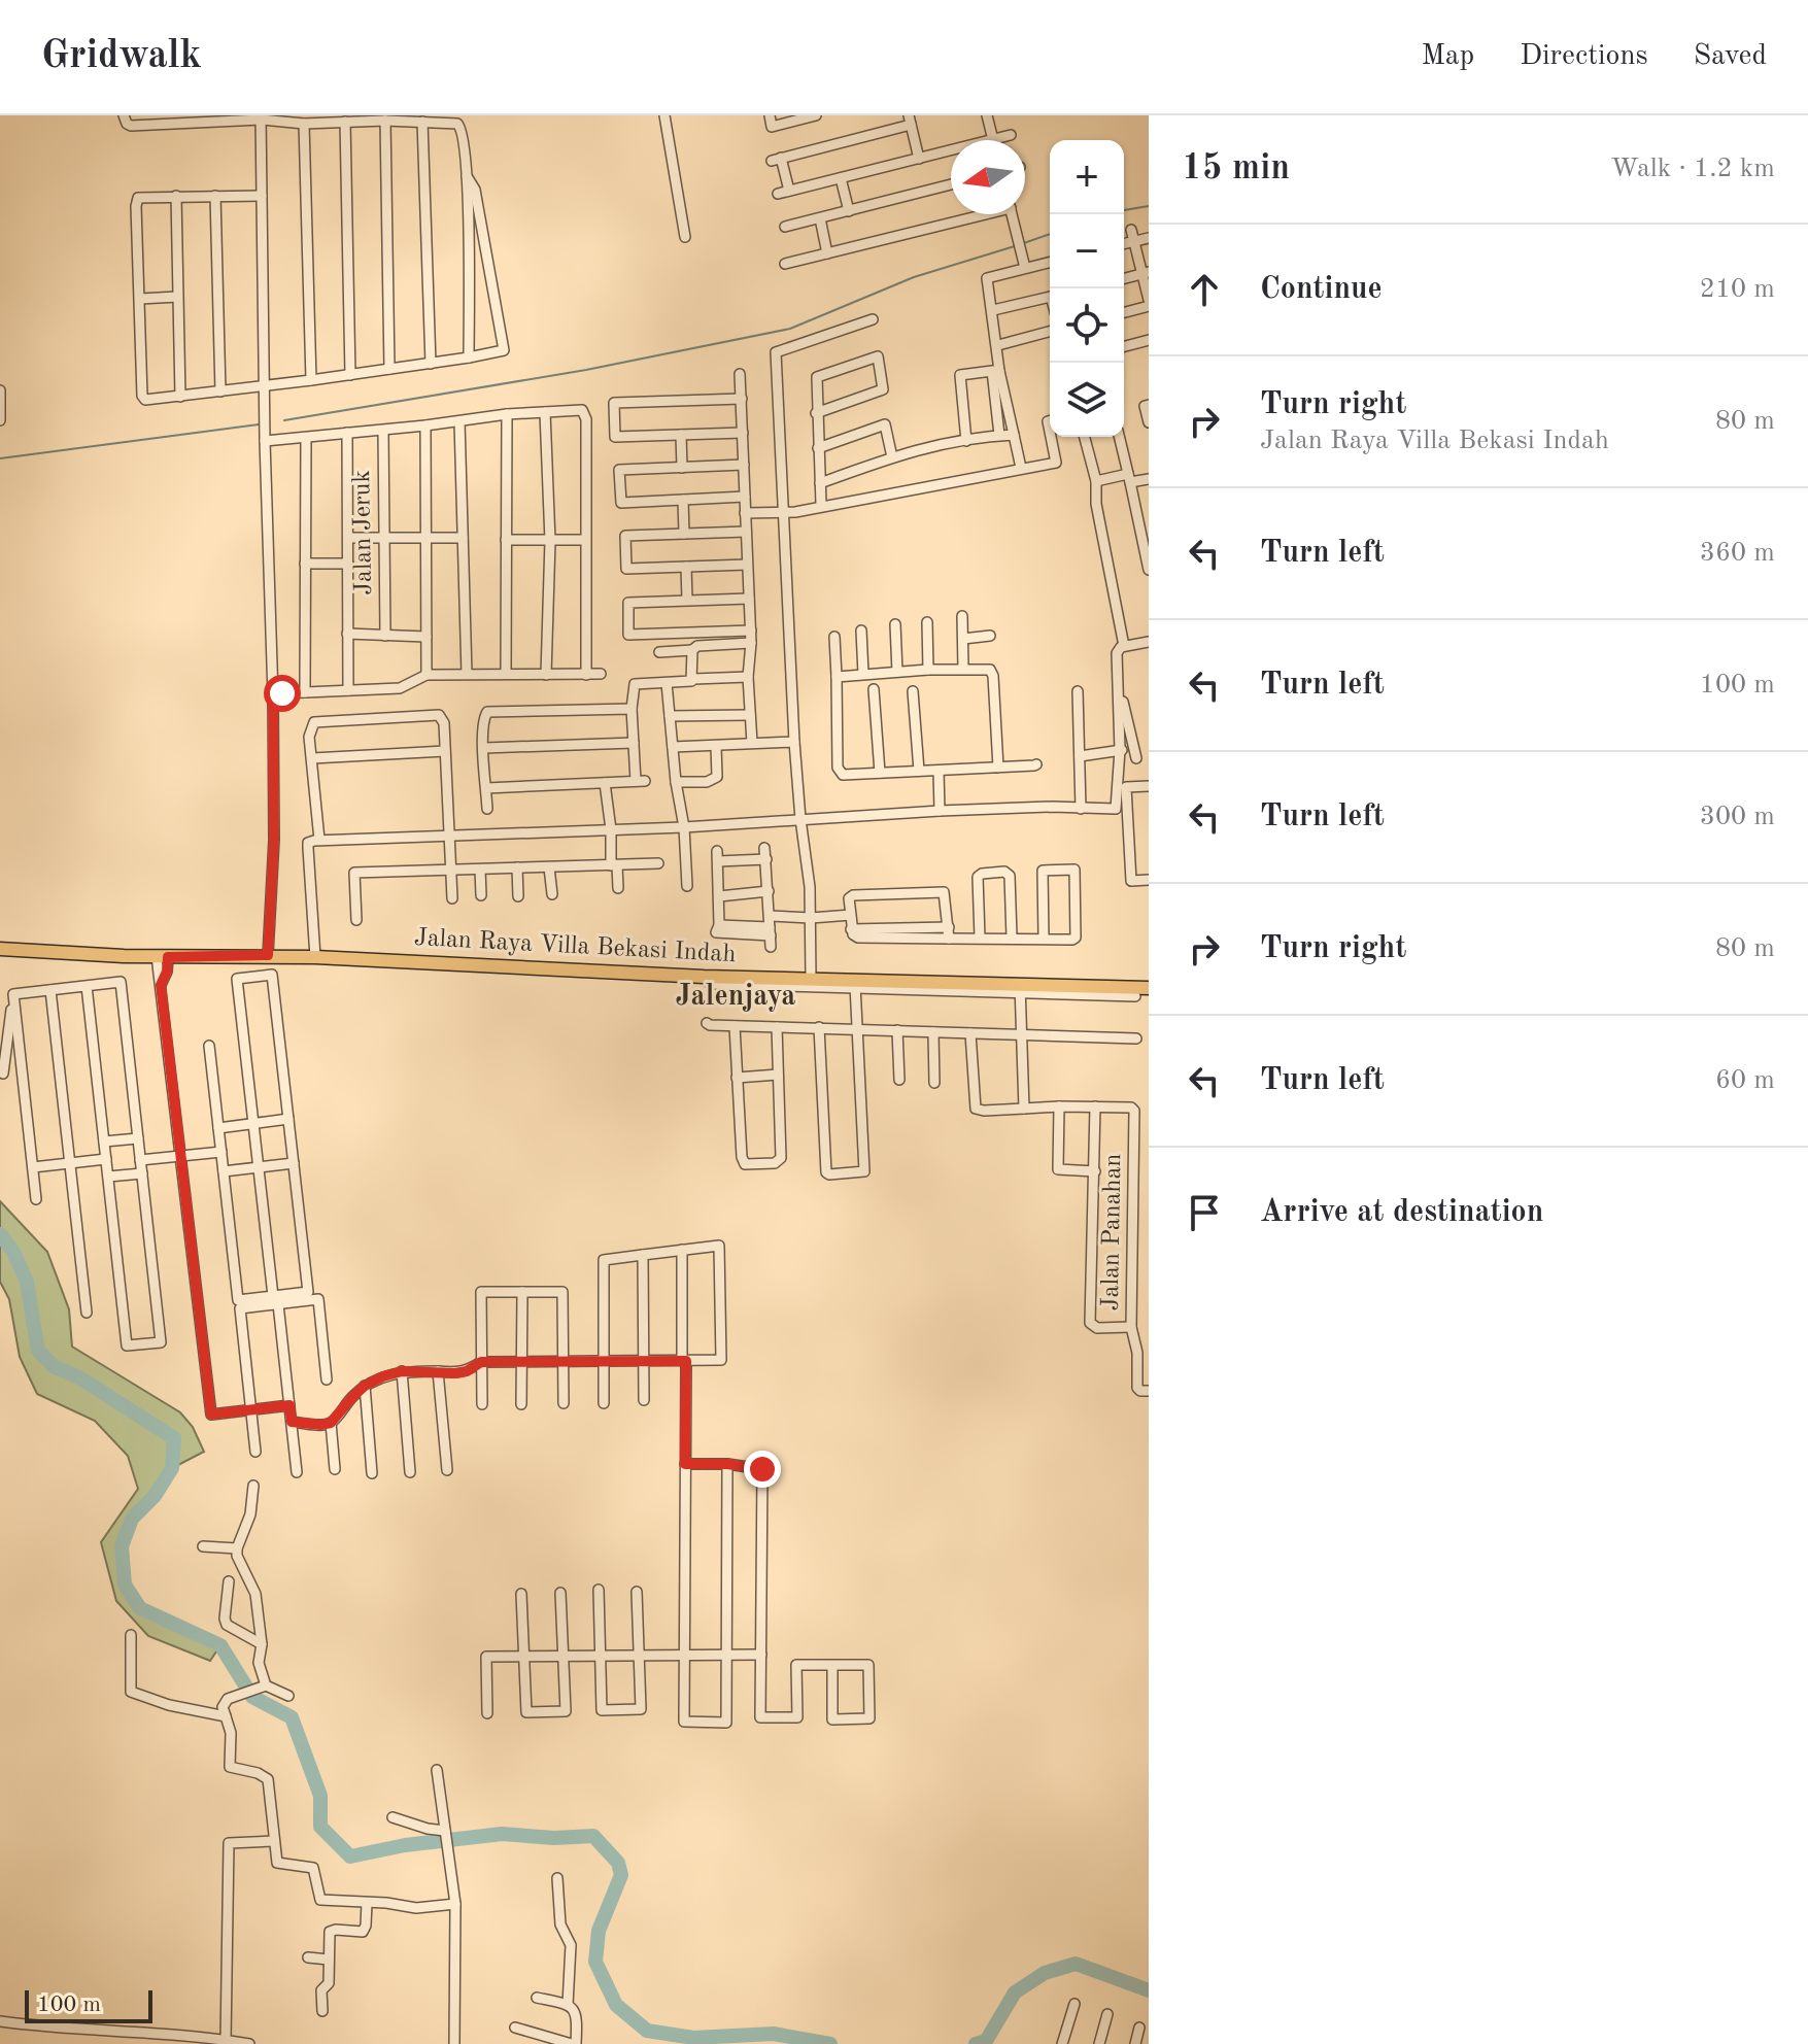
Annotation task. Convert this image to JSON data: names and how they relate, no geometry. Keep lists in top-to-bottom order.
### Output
{
  "streets": {
    "main road": ["Jalan Raya Villa Bekasi Indah"],
    "street": ["Jalan Jeruk", "Jalan Panahan"]
  },
  "districts": ["Jalenjaya"],
  "scale_bar": "100 m",
  "north": "left",
  "page": {
    "header": "Gridwalk",
    "nav": ["Map", "Directions", "Saved"],
    "heading": ["15 min", "Walk · 1.2 km"],
    "map_buttons": ["+", "−"],
    "list": [
      ["Continue", "210 m"],
      ["Turn right", "Jalan Raya Villa Bekasi Indah", "80 m"],
      ["Turn left", "360 m"],
      ["Turn left", "100 m"],
      ["Turn left", "300 m"],
      ["Turn right", "80 m"],
      ["Turn left", "60 m"],
      "Arrive at destination"
    ],
    "scale": "100 m"
  }
}
